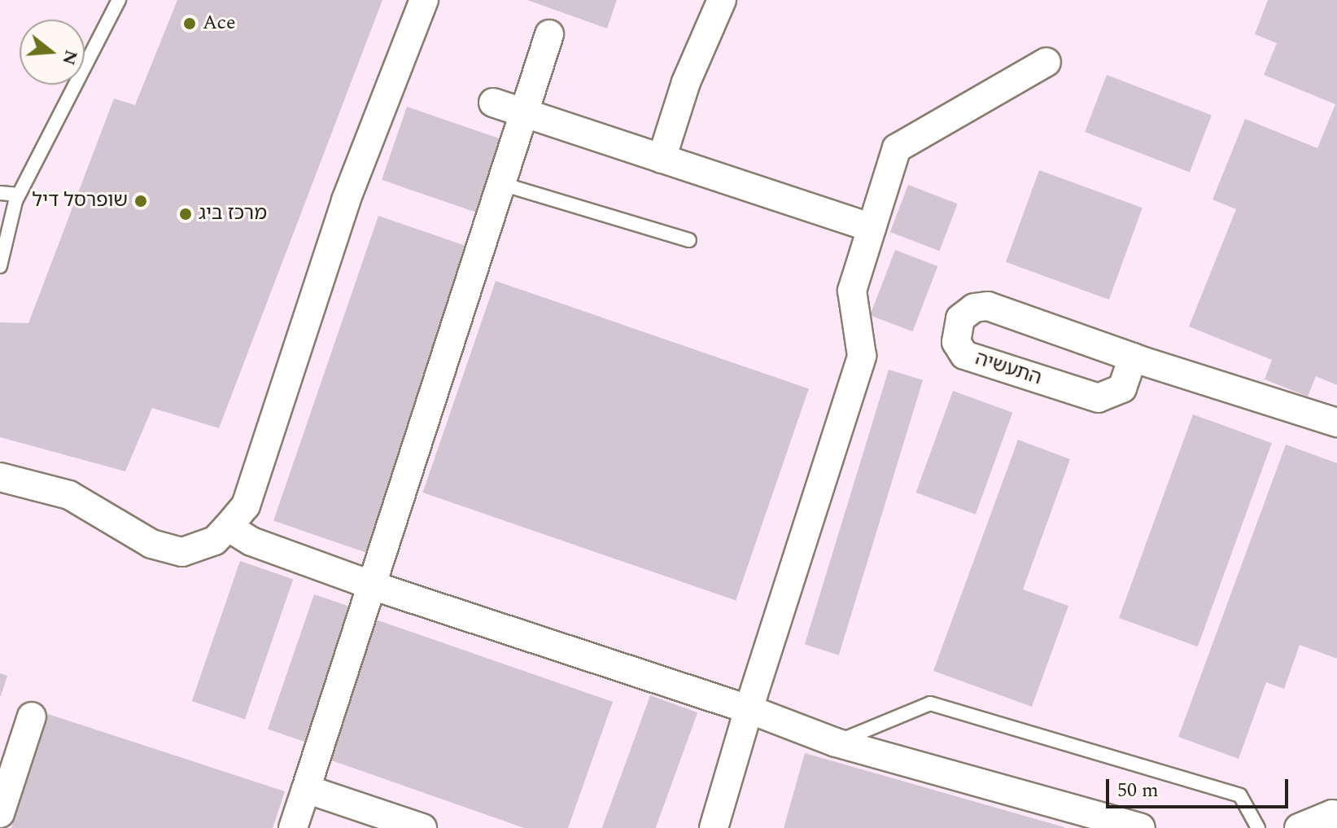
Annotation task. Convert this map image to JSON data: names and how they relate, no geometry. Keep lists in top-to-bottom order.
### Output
{
  "streets": {
    "street": ["התעשיה"]
  },
  "places": ["Ace", "שופרסל דיל", "מרכז ביג"],
  "scale_bar": "50 m",
  "north": "right"
}
